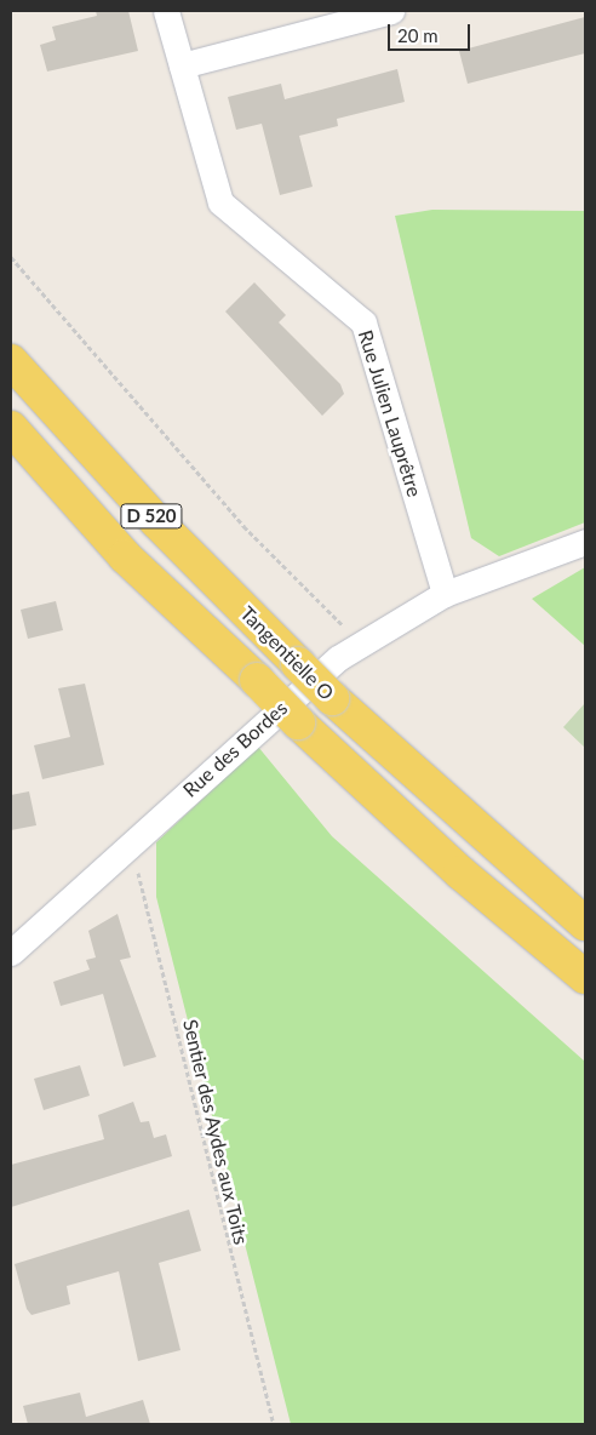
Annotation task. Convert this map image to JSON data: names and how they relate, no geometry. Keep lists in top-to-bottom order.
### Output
{
  "streets": {
    "main road": ["D 520", "Tangentielle O"],
    "street": ["Rue Julien Lauprêtre", "Rue des Bordes"],
    "path": ["Sentier des Aydes aux Toits"]
  },
  "crossings": [
    ["Rue Julien Lauprêtre", "Rue des Bordes"],
    ["Rue des Bordes", "Sentier des Aydes aux Toits"]
  ],
  "scale_bar": "20 m"
}
